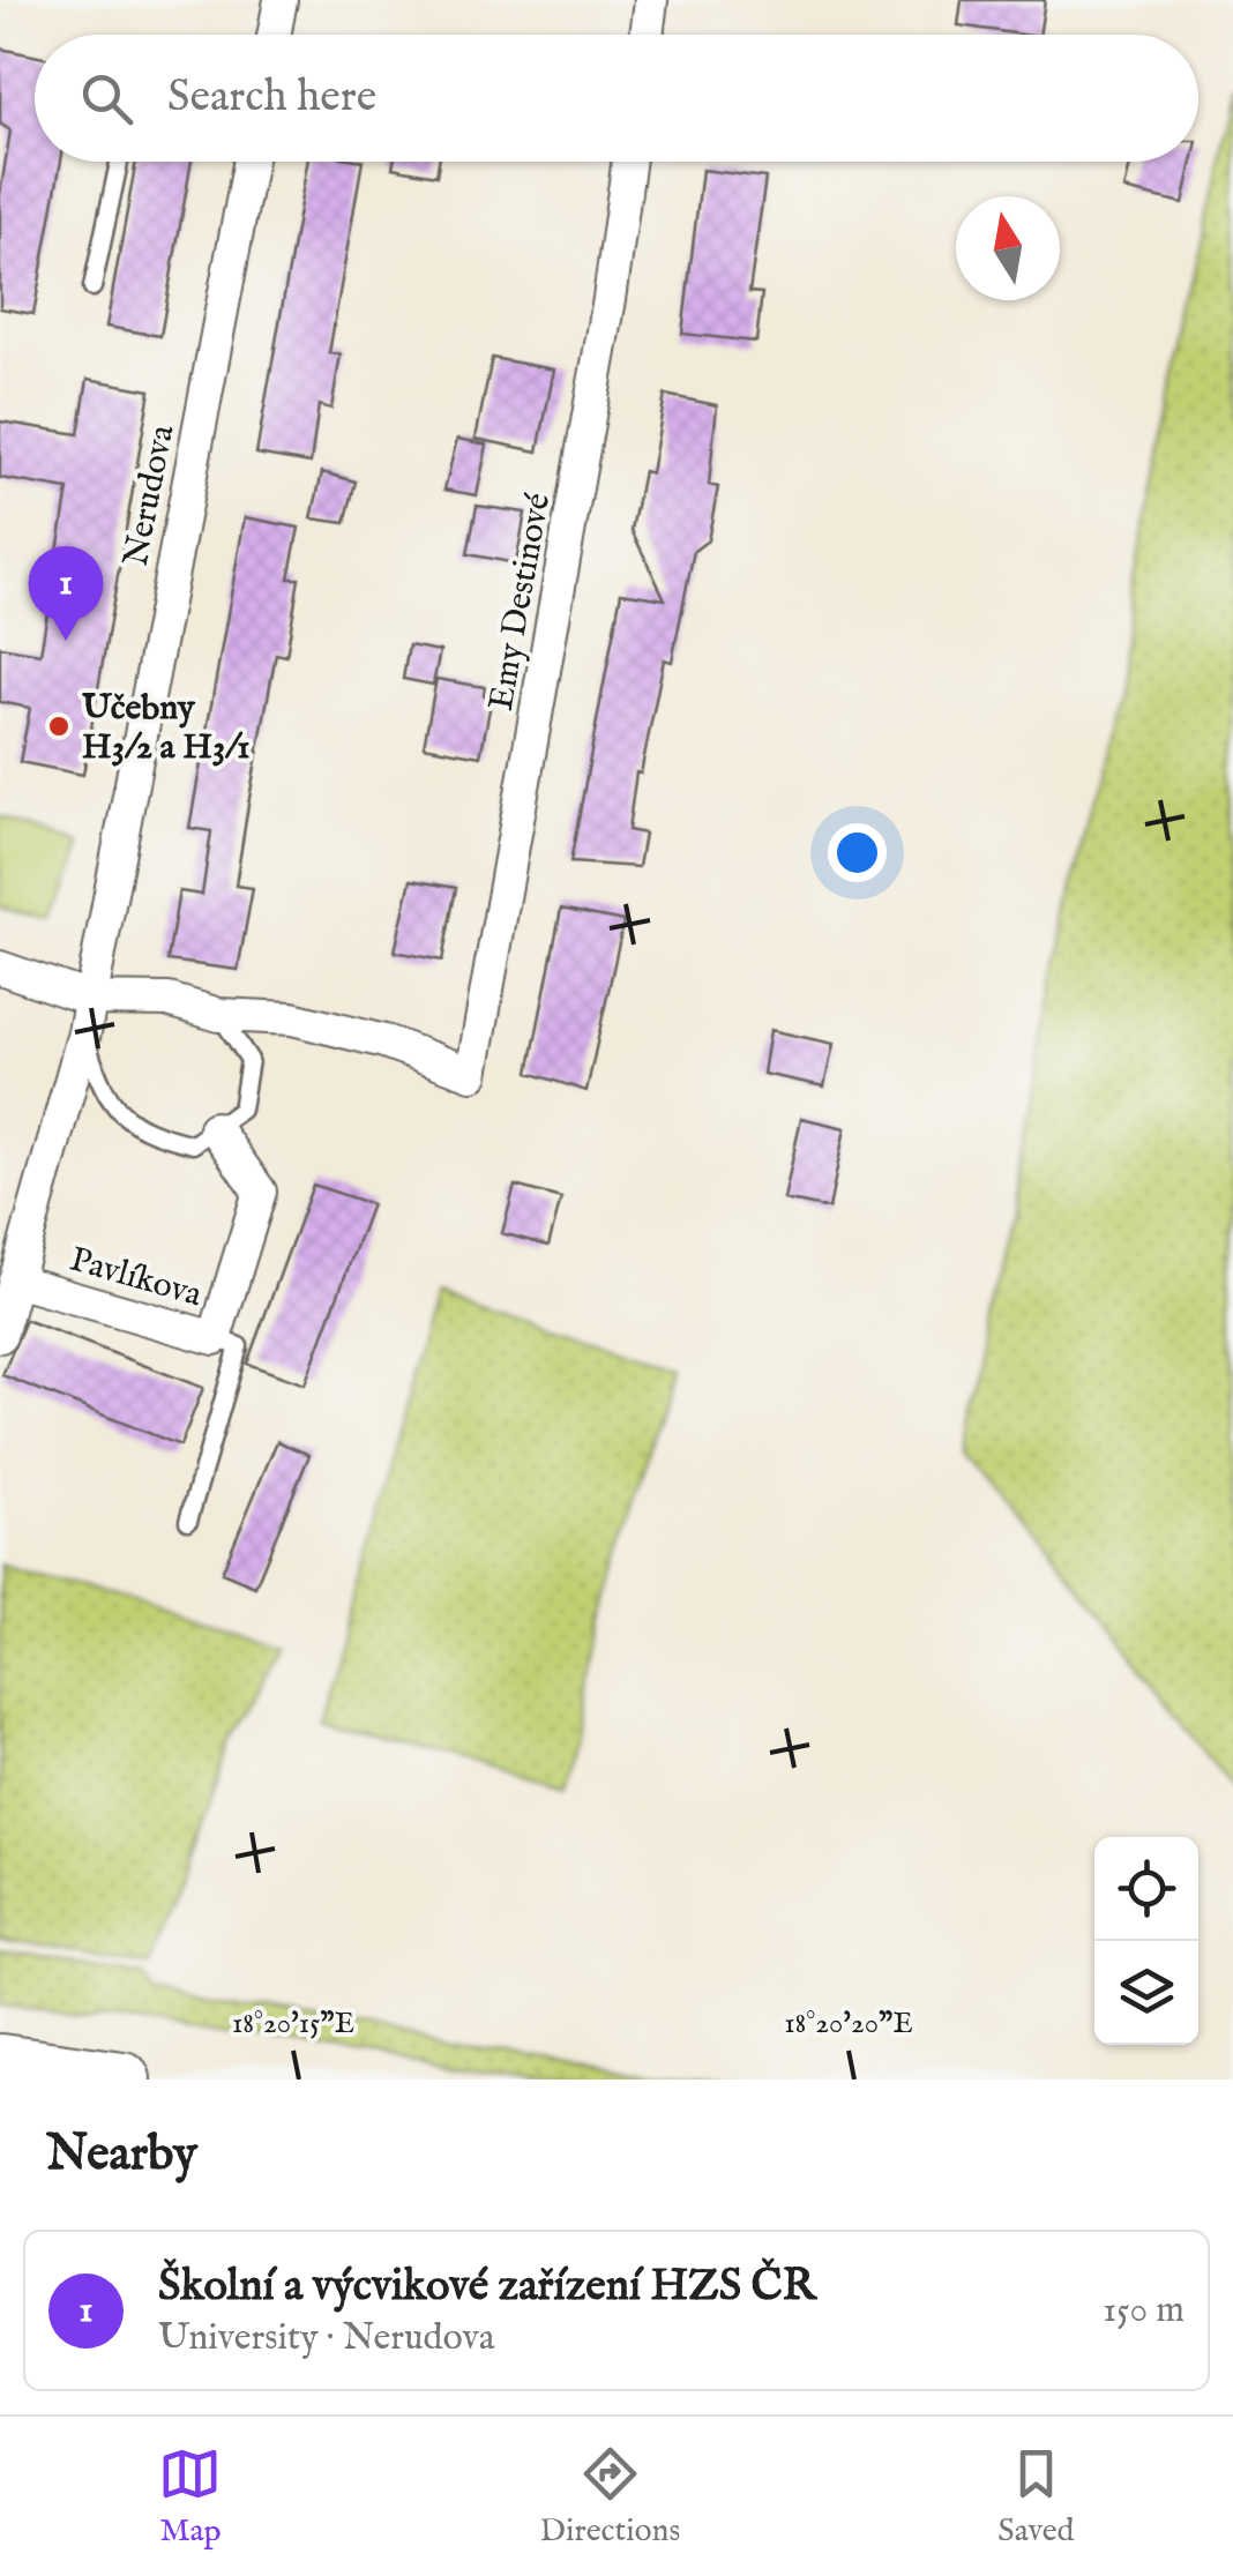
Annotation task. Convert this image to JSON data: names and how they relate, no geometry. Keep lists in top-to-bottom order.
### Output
{
  "streets": {
    "street": ["Nerudova", "Emy Destinové", "Pavlíkova"]
  },
  "crossings": [
    ["Nerudova", "Emy Destinové"],
    ["Nerudova", "Pavlíkova"],
    ["Emy Destinové", "Pavlíkova"]
  ],
  "places": ["Učebny H3/2 a H3/1"],
  "north": "top",
  "page": {
    "search": "Search here",
    "pins": "1",
    "heading": "Nearby",
    "list": [
      {
        "mark": "1",
        "name": "Školní a výcvikové zařízení HZS ČR",
        "note": "University · Nerudova",
        "value": "150 m"
      }
    ],
    "nav": ["Map", "Directions", "Saved"]
  },
  "coordinates": ["18°20'15\"E", "18°20'20\"E"]
}
